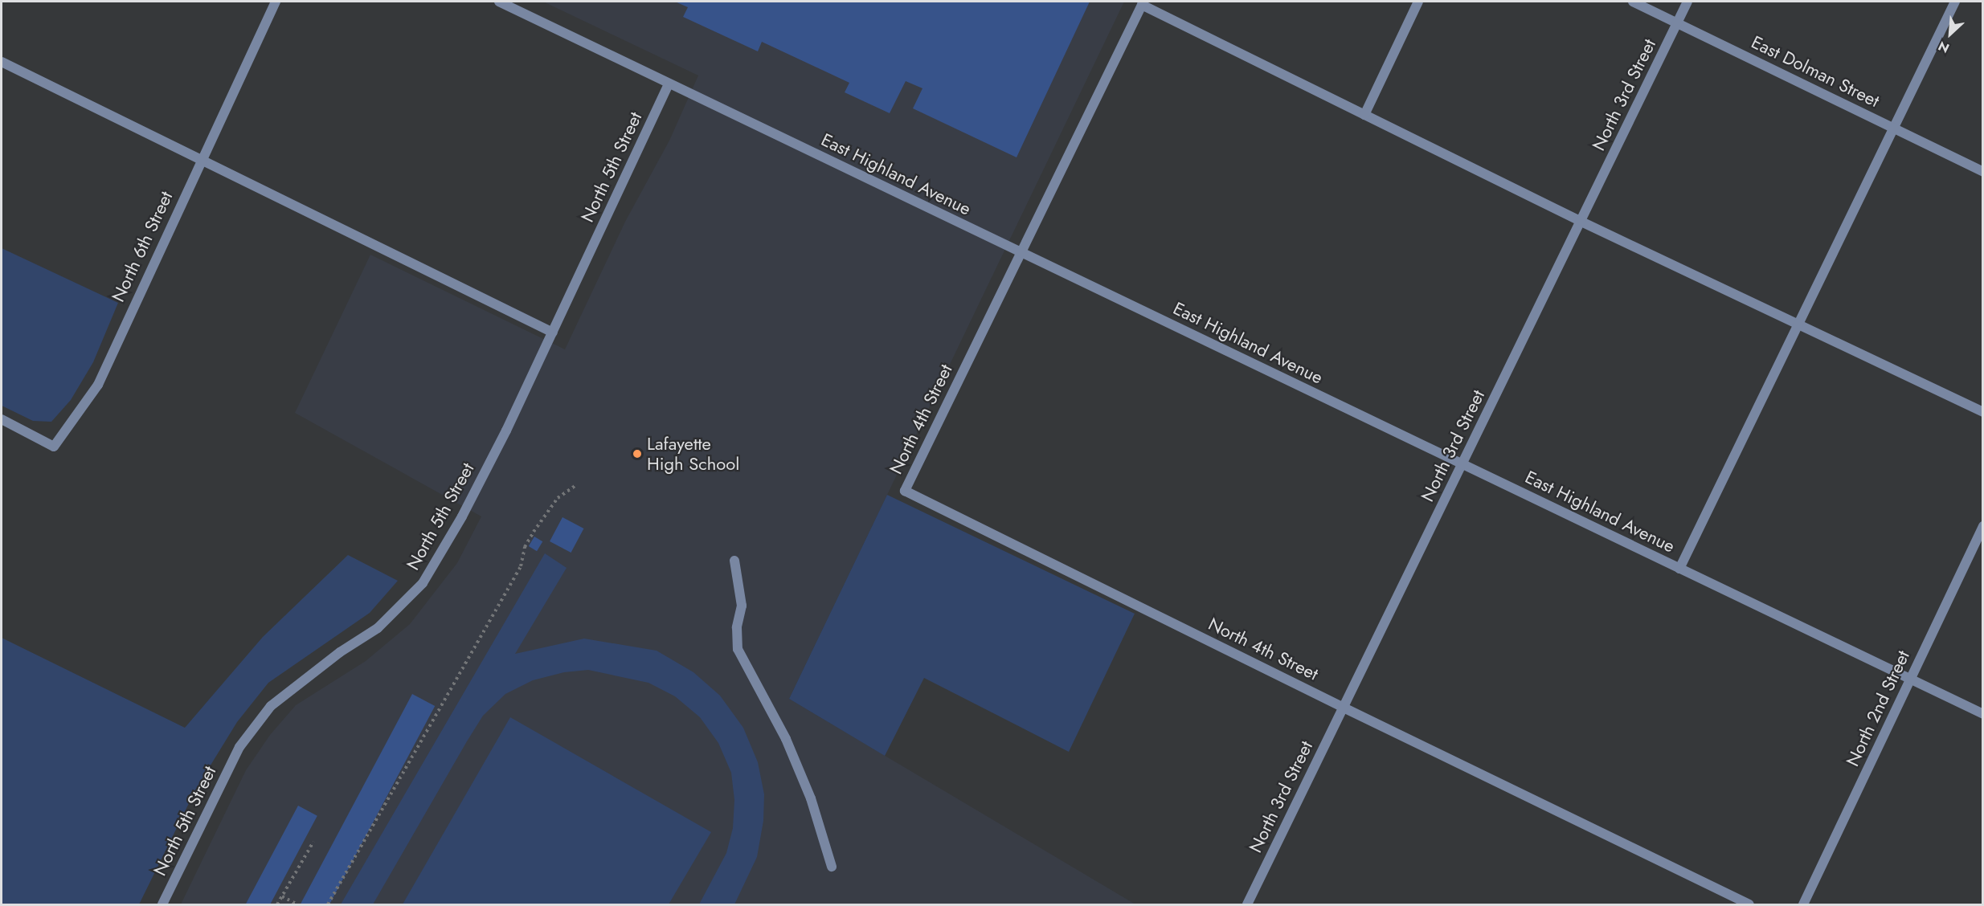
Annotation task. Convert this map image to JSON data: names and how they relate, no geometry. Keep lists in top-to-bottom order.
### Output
{
  "streets": {
    "street": [
      "East Dolman Street",
      "North 3rd Street",
      "North 5th Street",
      "East Highland Avenue",
      "North 6th Street",
      "North 4th Street",
      "North 2nd Street"
    ]
  },
  "crossings": [
    ["East Dolman Street", "North 3rd Street"],
    ["North 3rd Street", "East Highland Avenue"],
    ["North 3rd Street", "North 4th Street"],
    ["North 5th Street", "East Highland Avenue"],
    ["East Highland Avenue", "North 4th Street"],
    ["East Highland Avenue", "North 2nd Street"]
  ],
  "places": ["Lafayette High School"],
  "north": "bottom left"
}
